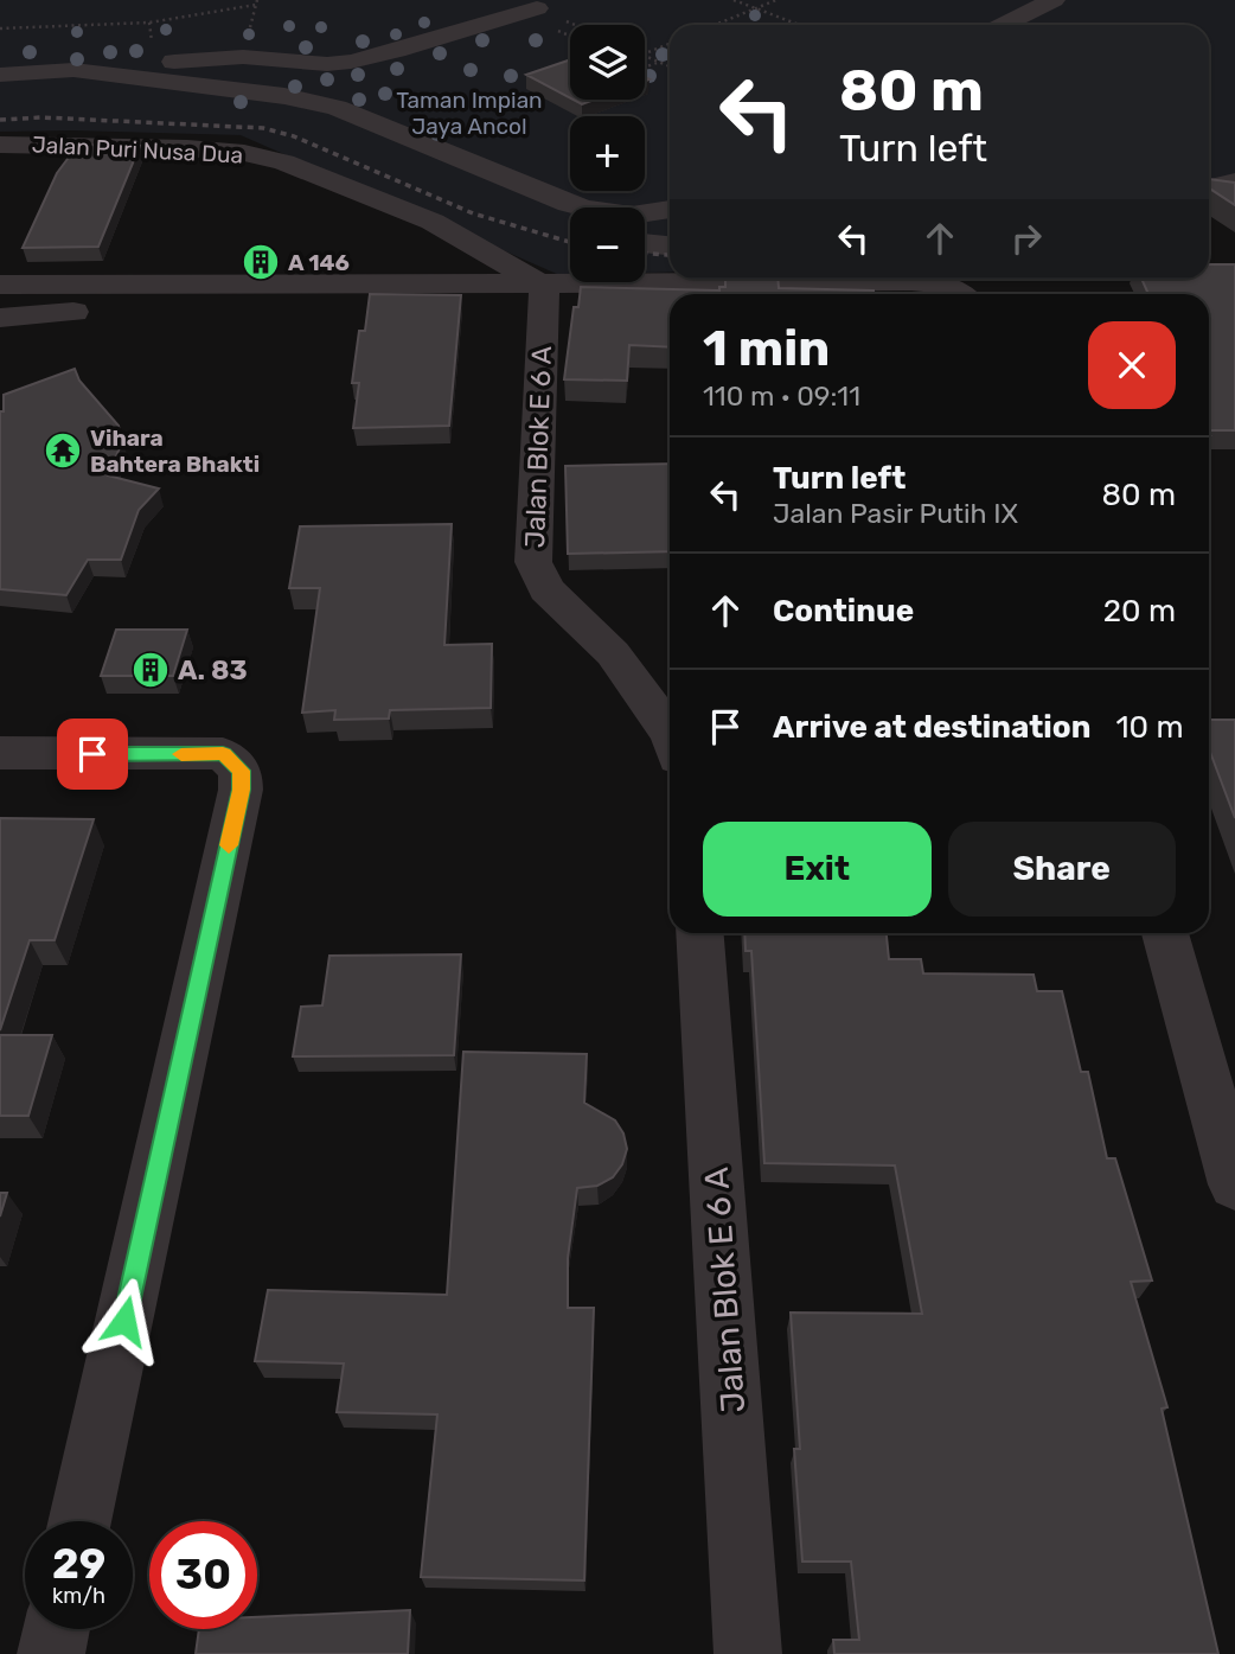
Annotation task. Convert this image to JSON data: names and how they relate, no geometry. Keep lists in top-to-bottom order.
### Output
{
  "streets": {
    "street": ["Jalan Puri Nusa Dua", "Jalan Blok E 6 A"]
  },
  "crossings": [
    ["Jalan Puri Nusa Dua", "Jalan Blok E 6 A"]
  ],
  "parks": ["Taman Impian Jaya Ancol"],
  "places": {
    "building": ["A 146", "A. 83"],
    "temple": ["Vihara Bahtera Bhakti"]
  },
  "page": {
    "map_buttons": ["+", "−"],
    "turn": ["80 m", "Turn left"],
    "heading": ["1 min", "110 m · 09:11"],
    "list": [
      {
        "name": "Turn left",
        "note": "Jalan Pasir Putih IX",
        "value": "80 m"
      },
      {
        "name": "Continue",
        "value": "20 m"
      },
      {
        "name": "Arrive at destination",
        "value": "10 m"
      }
    ],
    "buttons": ["Exit", "Share"],
    "speed": "29 km/h",
    "limit": "30"
  }
}
